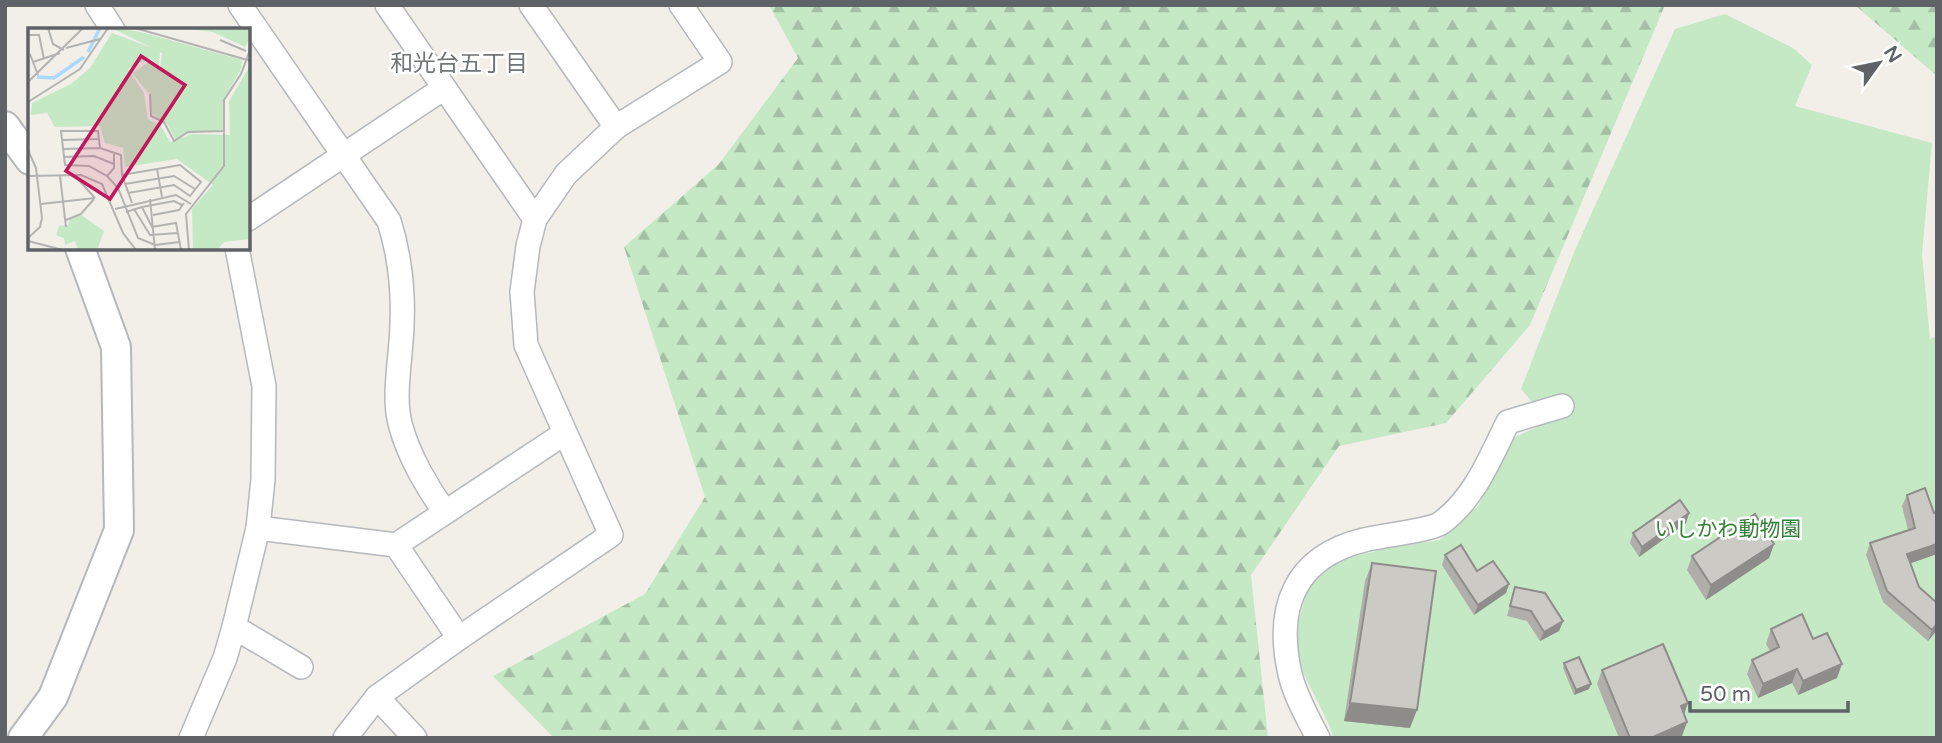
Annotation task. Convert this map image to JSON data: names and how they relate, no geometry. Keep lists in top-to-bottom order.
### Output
{
  "districts": ["和光台五丁目"],
  "parks": ["いしかわ動物園"],
  "scale_bar": "50 m",
  "north": "top right"
}
